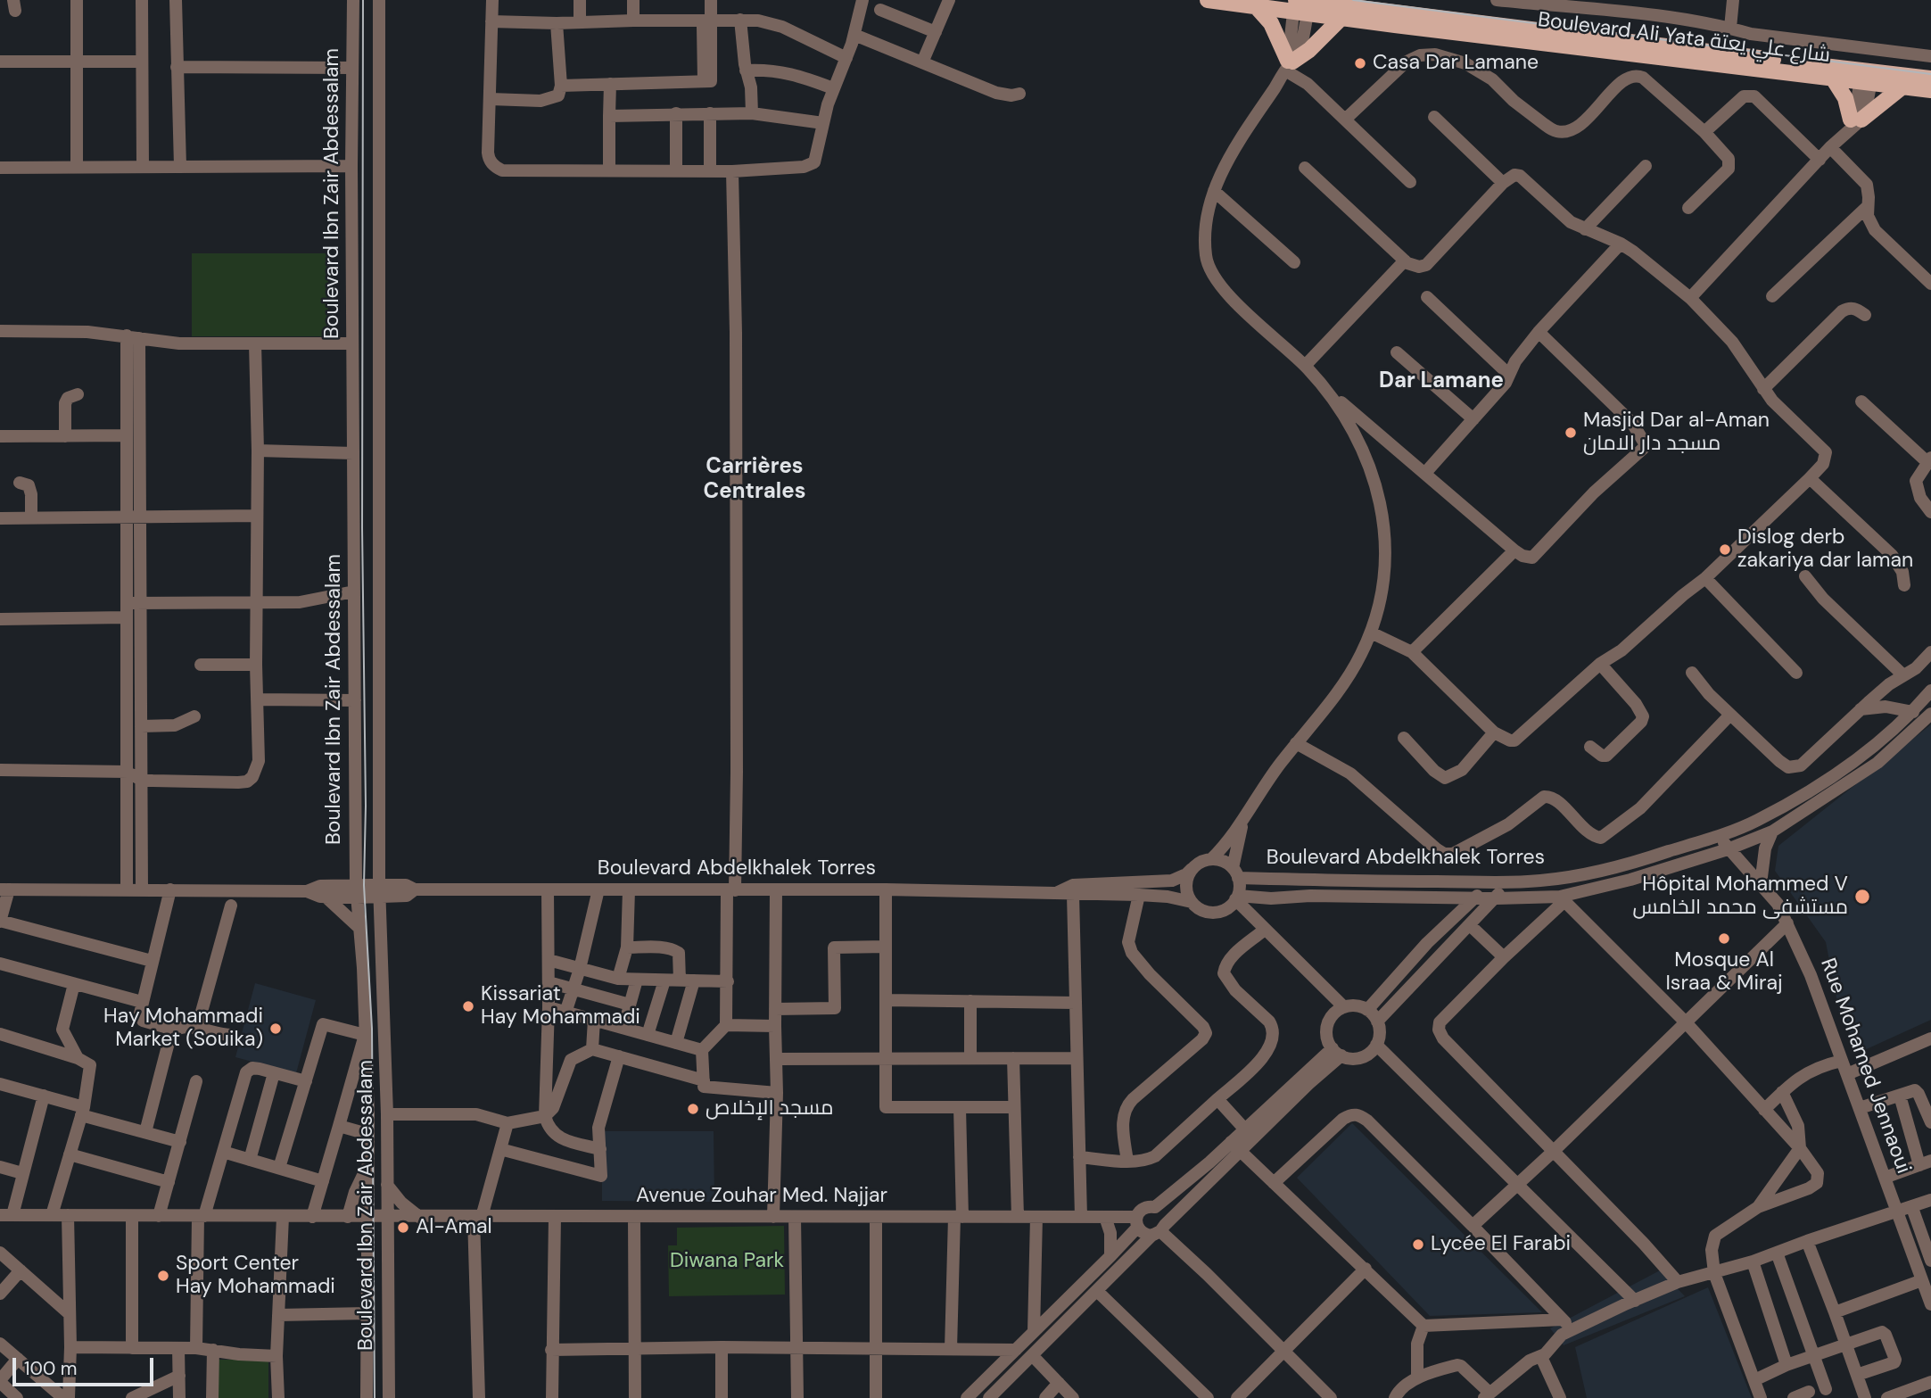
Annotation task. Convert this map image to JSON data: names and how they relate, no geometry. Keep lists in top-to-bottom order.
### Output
{
  "streets": {
    "main road": ["Boulevard Ali Yata شارع علي يعتة"],
    "street": [
      "Boulevard Ibn Zair Abdessalam",
      "Boulevard Abdelkhalek Torres",
      "Rue Mohamed Jennaoui",
      "Avenue Zouhar Med. Najjar"
    ]
  },
  "crossings": [
    ["Boulevard Ibn Zair Abdessalam", "Boulevard Abdelkhalek Torres"],
    ["Boulevard Ibn Zair Abdessalam", "Avenue Zouhar Med. Najjar"],
    ["Boulevard Abdelkhalek Torres", "Rue Mohamed Jennaoui"]
  ],
  "districts": ["Dar Lamane", "Carrières Centrales"],
  "parks": ["Diwana Park"],
  "places": [
    "Casa Dar Lamane",
    "Masjid Dar al-Aman مسجد دار الامان",
    "Dislog derb zakariya dar laman",
    "Hôpital Mohammed V مستشفى محمد الخامس",
    "Mosque Al Israa & Miraj",
    "Kissariat Hay Mohammadi",
    "Hay Mohammadi Market (Souika)",
    "مسجد الإخلاص",
    "Al-Amal",
    "Lycée El Farabi",
    "Sport Center Hay Mohammadi"
  ],
  "scale_bar": "100 m"
}
